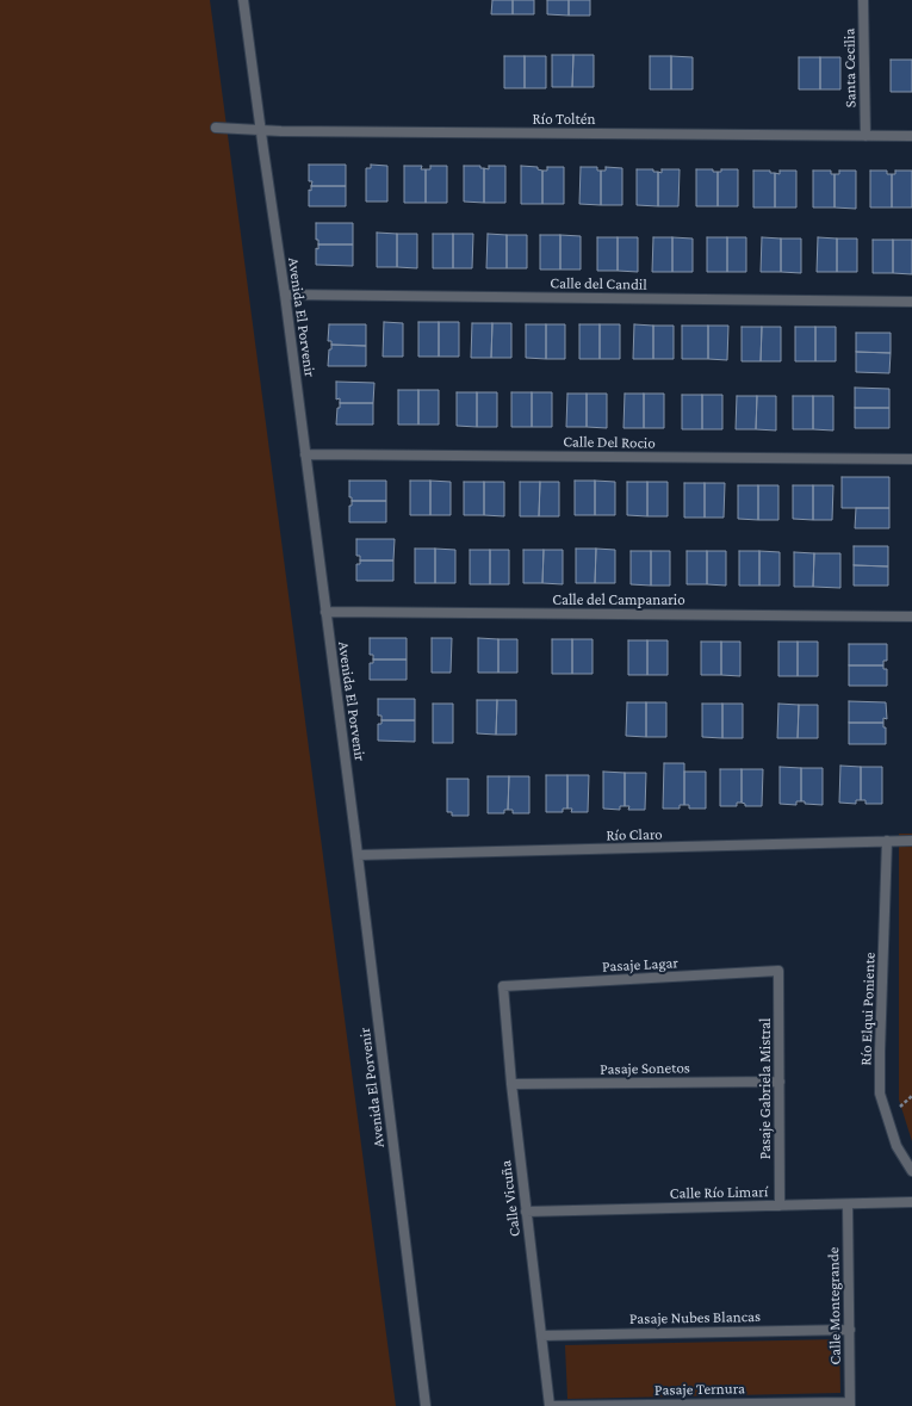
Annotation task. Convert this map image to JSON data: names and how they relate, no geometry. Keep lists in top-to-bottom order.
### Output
{
  "streets": {
    "street": [
      "Santa Cecilia",
      "Río Toltén",
      "Calle del Candil",
      "Avenida El Porvenir",
      "Calle Del Rocio",
      "Calle del Campanario",
      "Río Claro",
      "Pasaje Lagar",
      "Río Elqui Poniente",
      "Pasaje Sonetos",
      "Pasaje Gabriela Mistral",
      "Calle Río Limarí",
      "Calle Vicuña",
      "Calle Montegrande",
      "Pasaje Nubes Blancas",
      "Pasaje Ternura"
    ]
  },
  "crossings": [
    ["Santa Cecilia", "Río Toltén"],
    ["Río Toltén", "Avenida El Porvenir"],
    ["Calle del Candil", "Avenida El Porvenir"],
    ["Avenida El Porvenir", "Calle Del Rocio"],
    ["Avenida El Porvenir", "Calle del Campanario"],
    ["Avenida El Porvenir", "Río Claro"],
    ["Río Claro", "Río Elqui Poniente"],
    ["Pasaje Lagar", "Pasaje Gabriela Mistral"],
    ["Pasaje Lagar", "Calle Vicuña"],
    ["Pasaje Sonetos", "Pasaje Gabriela Mistral"],
    ["Pasaje Sonetos", "Calle Vicuña"],
    ["Pasaje Gabriela Mistral", "Calle Río Limarí"],
    ["Calle Río Limarí", "Calle Vicuña"],
    ["Calle Río Limarí", "Calle Montegrande"],
    ["Calle Vicuña", "Pasaje Nubes Blancas"],
    ["Calle Vicuña", "Pasaje Ternura"],
    ["Calle Montegrande", "Pasaje Nubes Blancas"],
    ["Calle Montegrande", "Pasaje Ternura"]
  ]
}
